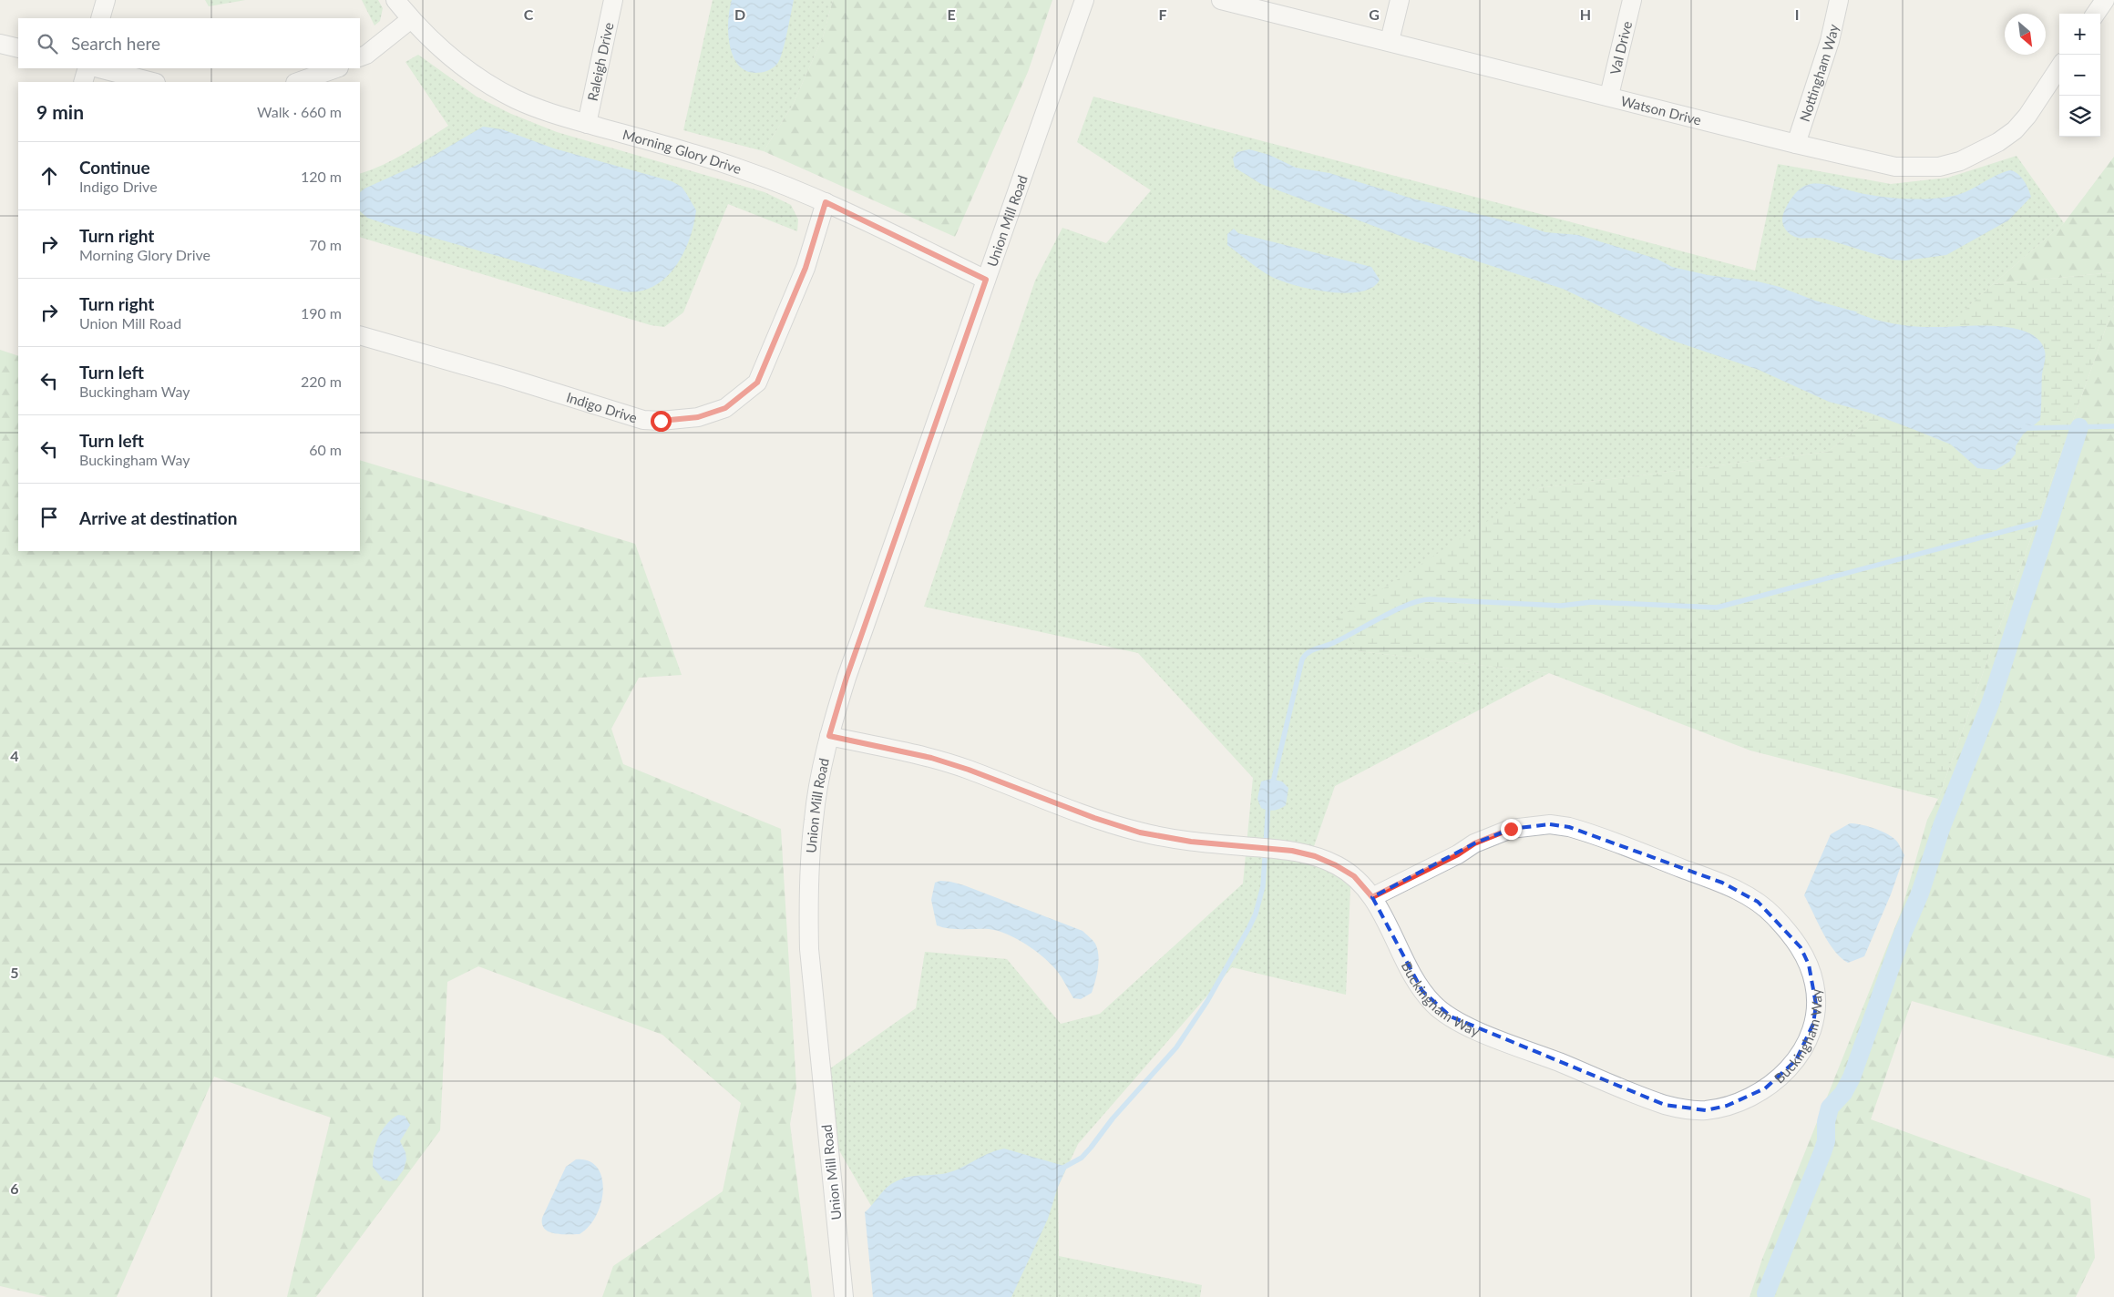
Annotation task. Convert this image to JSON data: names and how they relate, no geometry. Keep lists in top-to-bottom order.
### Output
{
  "streets": {
    "street": [
      "Val Drive",
      "Raleigh Drive",
      "Nottingham Way",
      "Watson Drive",
      "Morning Glory Drive",
      "Union Mill Road",
      "Indigo Drive",
      "Buckingham Way"
    ]
  },
  "crossings": [
    ["Val Drive", "Watson Drive"],
    ["Raleigh Drive", "Morning Glory Drive"],
    ["Nottingham Way", "Watson Drive"],
    ["Morning Glory Drive", "Union Mill Road"],
    ["Morning Glory Drive", "Indigo Drive"],
    ["Union Mill Road", "Buckingham Way"]
  ],
  "north": "bottom right",
  "page": {
    "map_buttons": ["+", "−"],
    "search": "Search here",
    "heading": ["9 min", "Walk · 660 m"],
    "list": [
      ["Continue", "Indigo Drive", "120 m"],
      ["Turn right", "Morning Glory Drive", "70 m"],
      ["Turn right", "Union Mill Road", "190 m"],
      ["Turn left", "Buckingham Way", "220 m"],
      ["Turn left", "Buckingham Way", "60 m"],
      "Arrive at destination"
    ]
  },
  "grid": {
    "columns": [
      "C",
      "D",
      "E",
      "F",
      "G",
      "H",
      "I"
    ],
    "rows": ["4", "5", "6"]
  }
}
